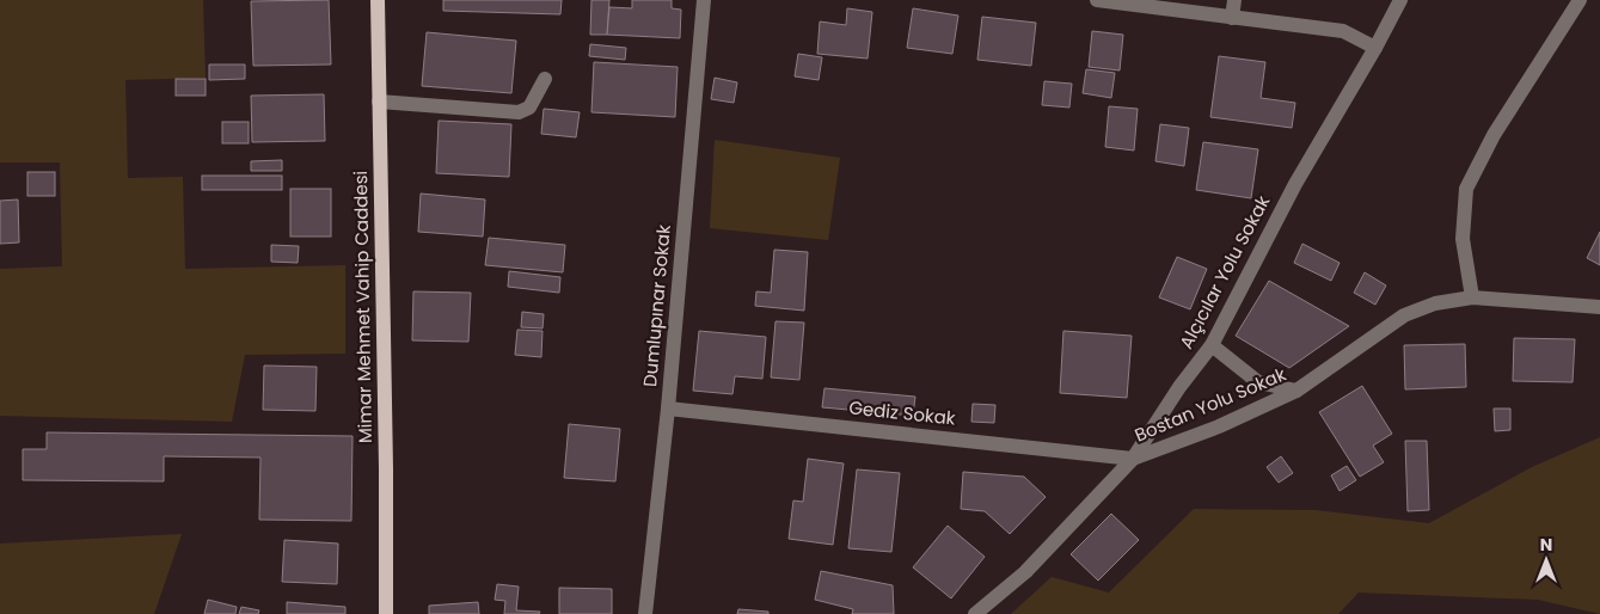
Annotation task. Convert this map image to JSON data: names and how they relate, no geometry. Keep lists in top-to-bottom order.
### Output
{
  "streets": {
    "main road": ["Mimar Mehmet Vahip Caddesi"],
    "street": [
      "Alçıcılar Yolu Sokak",
      "Dumlupınar Sokak",
      "Bostan Yolu Sokak",
      "Gediz Sokak"
    ]
  },
  "crossings": [
    ["Alçıcılar Yolu Sokak", "Bostan Yolu Sokak"],
    ["Alçıcılar Yolu Sokak", "Gediz Sokak"],
    ["Dumlupınar Sokak", "Gediz Sokak"],
    ["Bostan Yolu Sokak", "Gediz Sokak"]
  ],
  "north": "top"
}
